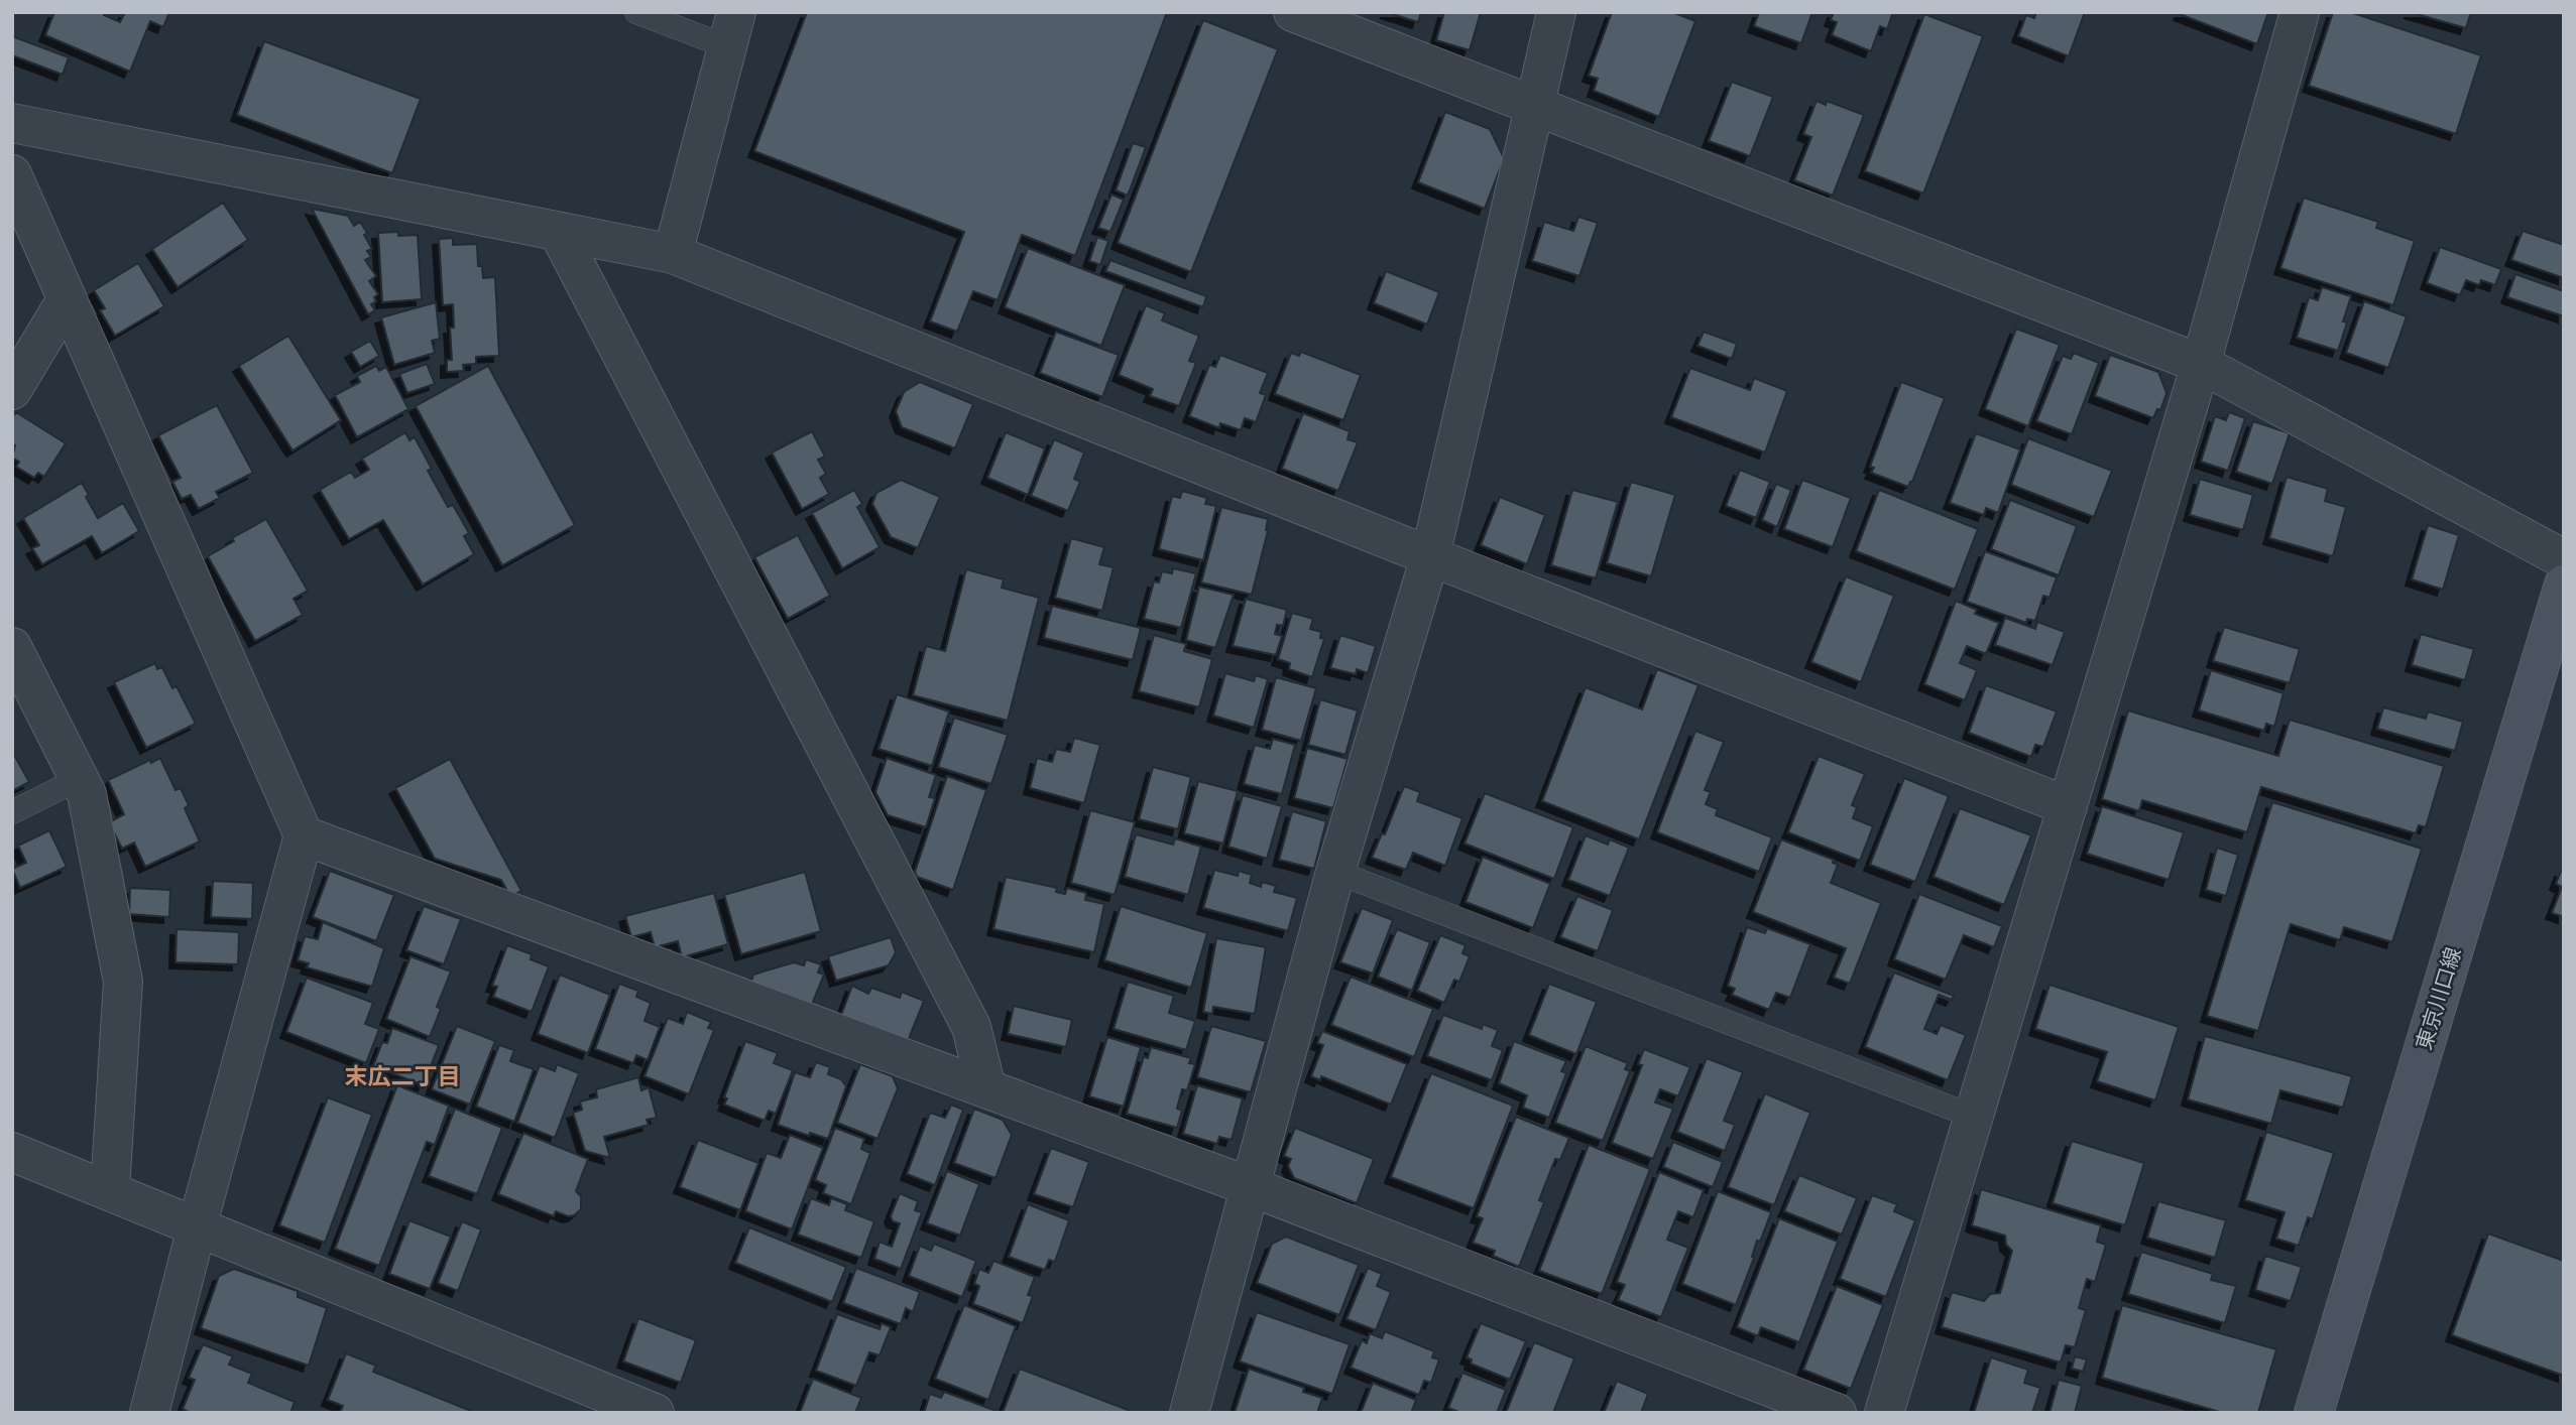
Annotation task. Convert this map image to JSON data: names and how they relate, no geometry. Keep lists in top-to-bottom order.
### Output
{
  "streets": {
    "main road": ["東京川口線"]
  },
  "districts": ["末広二丁目"]
}
